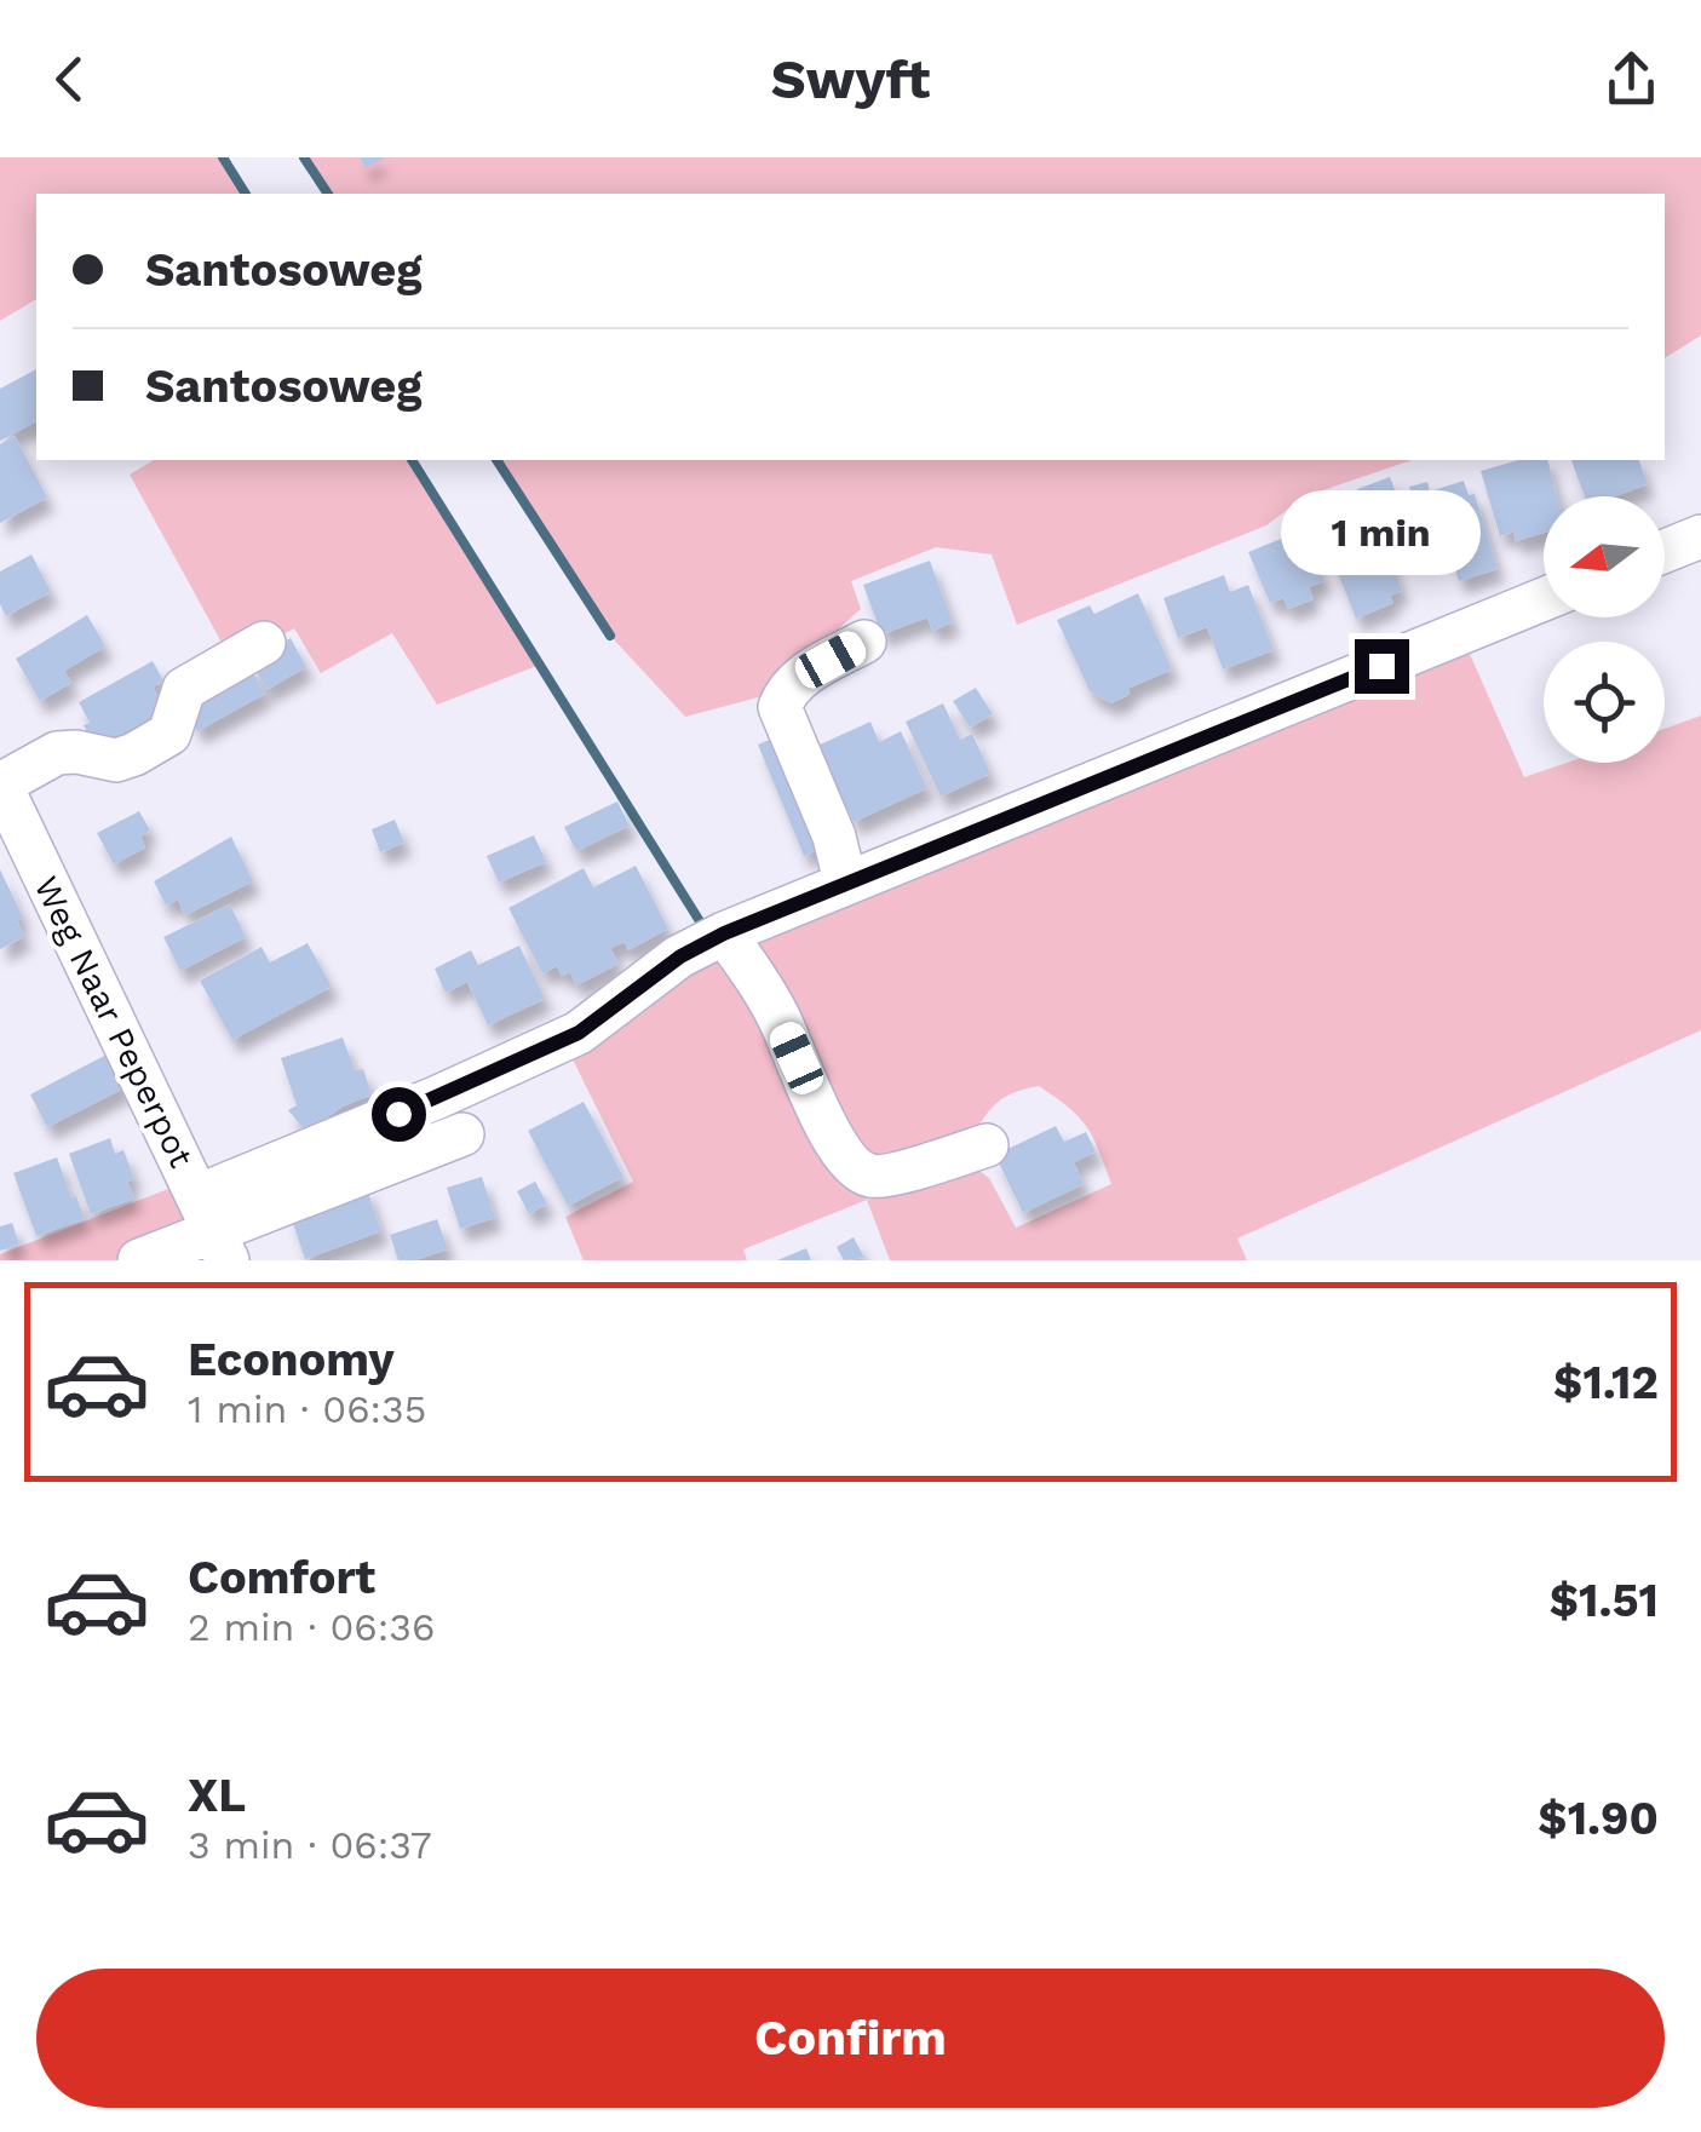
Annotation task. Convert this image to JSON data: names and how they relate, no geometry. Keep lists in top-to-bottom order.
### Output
{
  "streets": {
    "street": ["Weg Naar Peperpot"]
  },
  "north": "left",
  "page": {
    "header": "Swyft",
    "banner": ["Santosoweg", "Santosoweg"],
    "bubble": "1 min",
    "list": [
      {
        "name": "Economy",
        "note": "1 min · 06:35",
        "value": "$1.12"
      },
      {
        "name": "Comfort",
        "note": "2 min · 06:36",
        "value": "$1.51"
      },
      {
        "name": "XL",
        "note": "3 min · 06:37",
        "value": "$1.90"
      }
    ],
    "buttons": "Confirm"
  }
}
